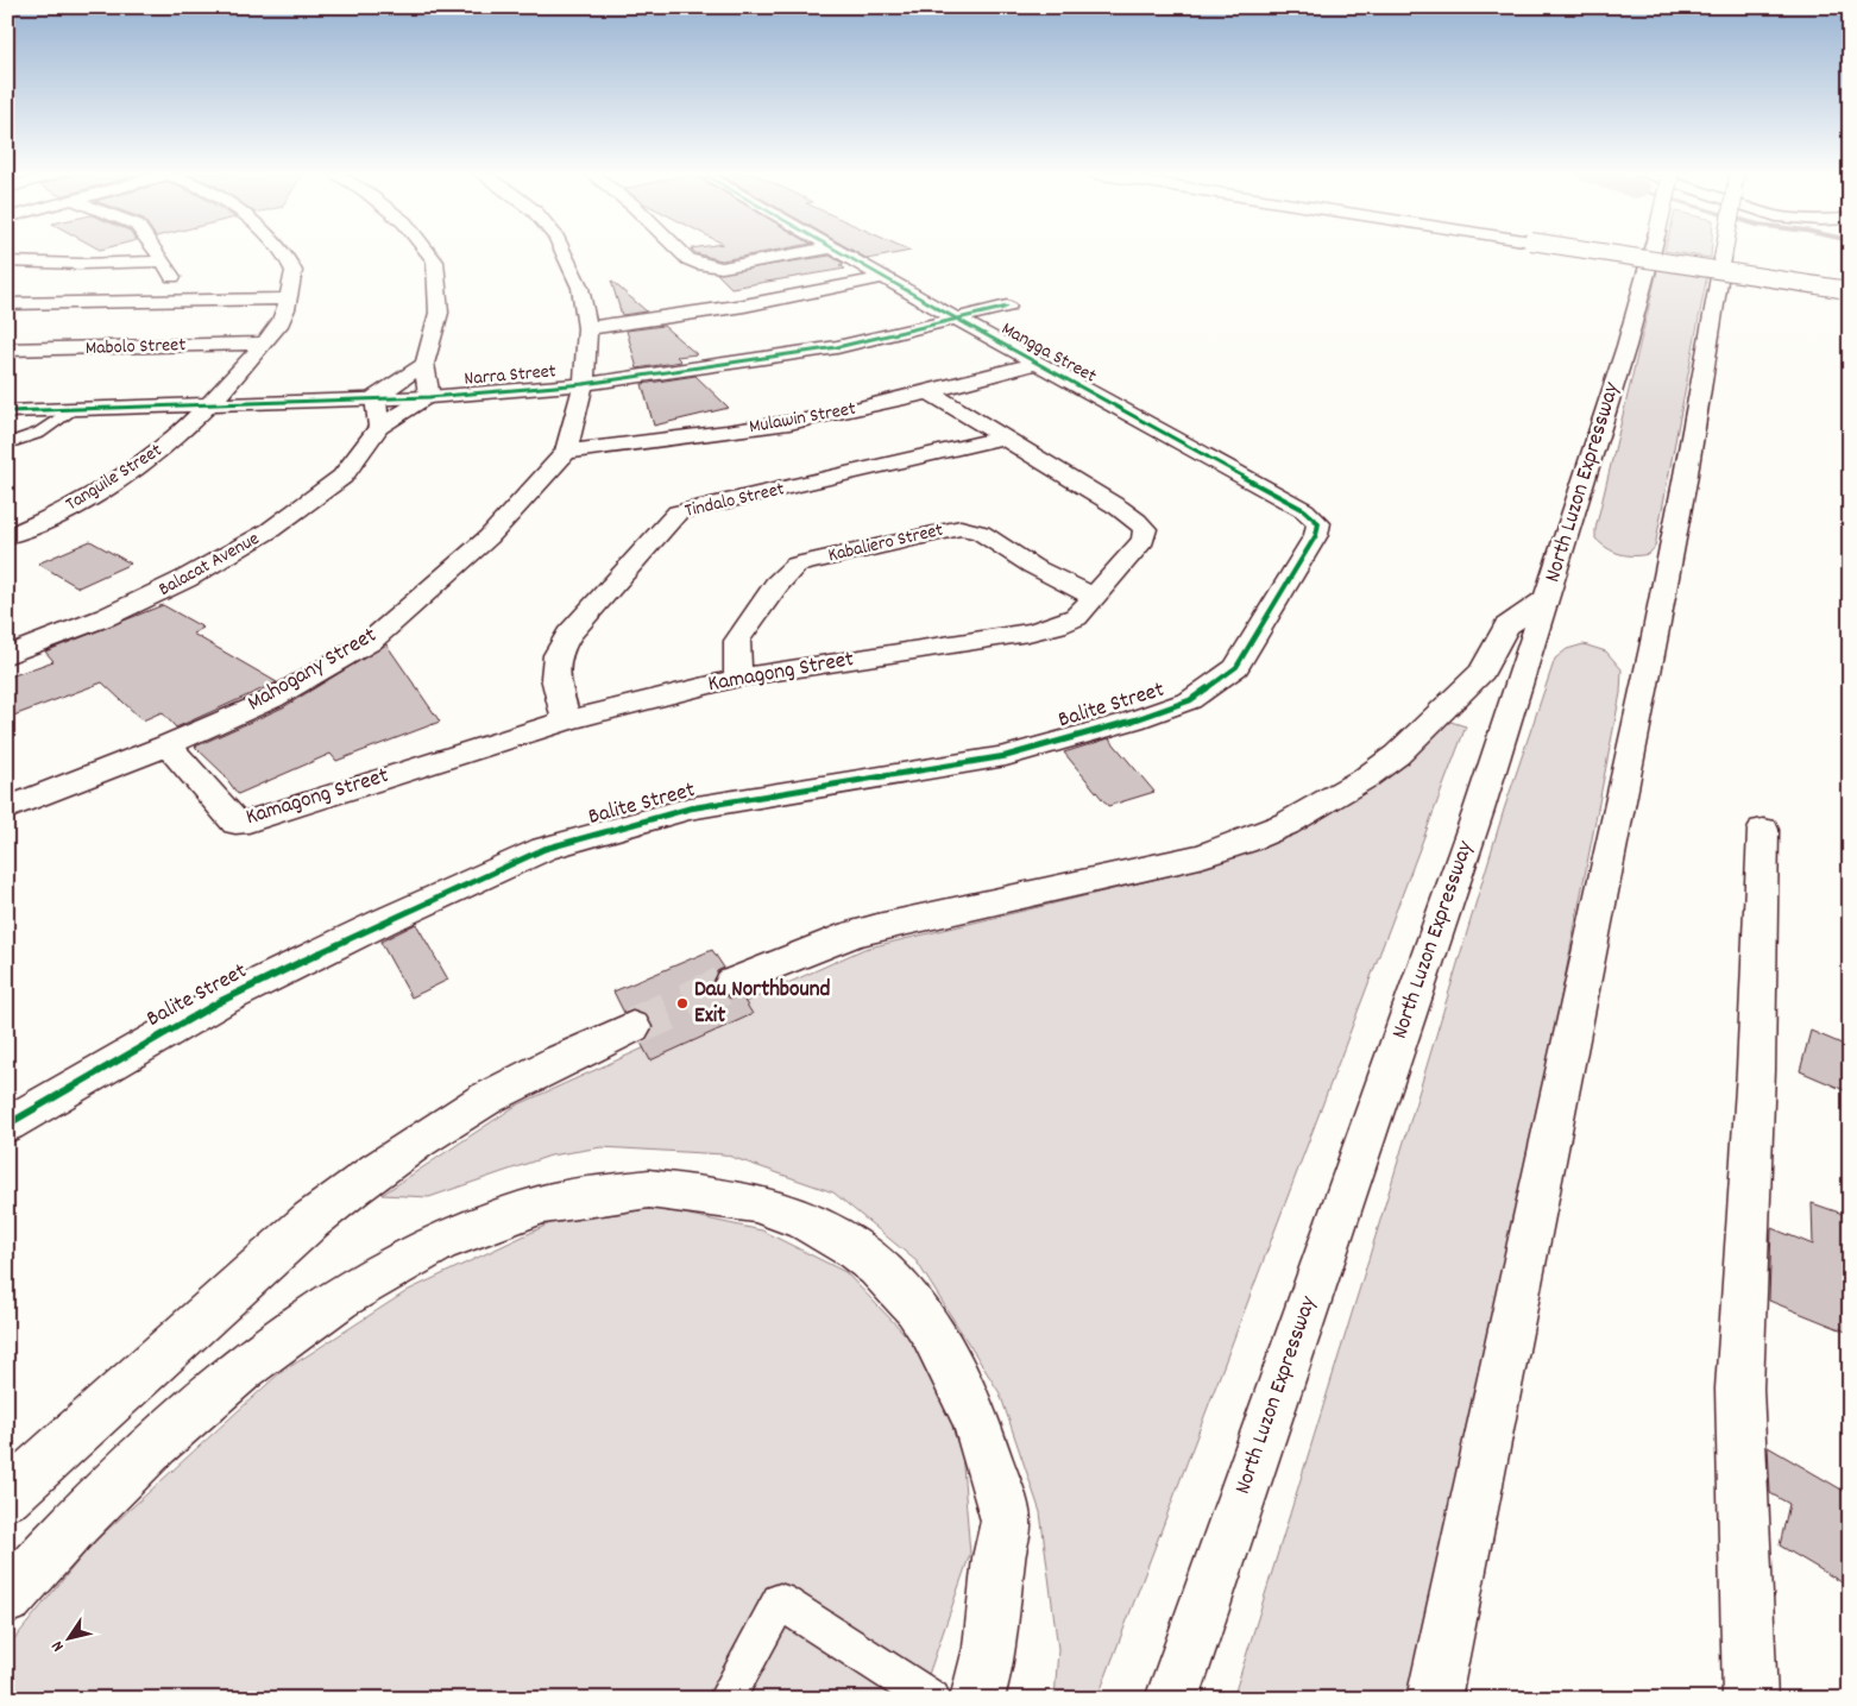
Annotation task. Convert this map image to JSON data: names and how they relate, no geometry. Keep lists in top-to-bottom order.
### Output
{
  "streets": {
    "main road": [
      "Mabolo Street",
      "Mangga Street",
      "Narra Street",
      "Mulawin Street",
      "Tanguile Street",
      "North Luzon Expressway",
      "Tindalo Street",
      "Kabaliero Street",
      "Balacat Avenue",
      "Mahogany Street",
      "Kamagong Street",
      "Balite Street"
    ]
  },
  "crossings": [
    ["Mabolo Street", "Tanguile Street"],
    ["Mangga Street", "Narra Street"],
    ["Mangga Street", "Mulawin Street"],
    ["Mangga Street", "Balite Street"],
    ["Narra Street", "Tanguile Street"],
    ["Narra Street", "Balacat Avenue"],
    ["Narra Street", "Mahogany Street"],
    ["Mulawin Street", "Mahogany Street"],
    ["Mulawin Street", "Kamagong Street"],
    ["Tindalo Street", "Kamagong Street"],
    ["Kabaliero Street", "Kamagong Street"],
    ["Mahogany Street", "Kamagong Street"]
  ],
  "places": ["Dau Northbound Exit"],
  "north": "bottom left"
}
